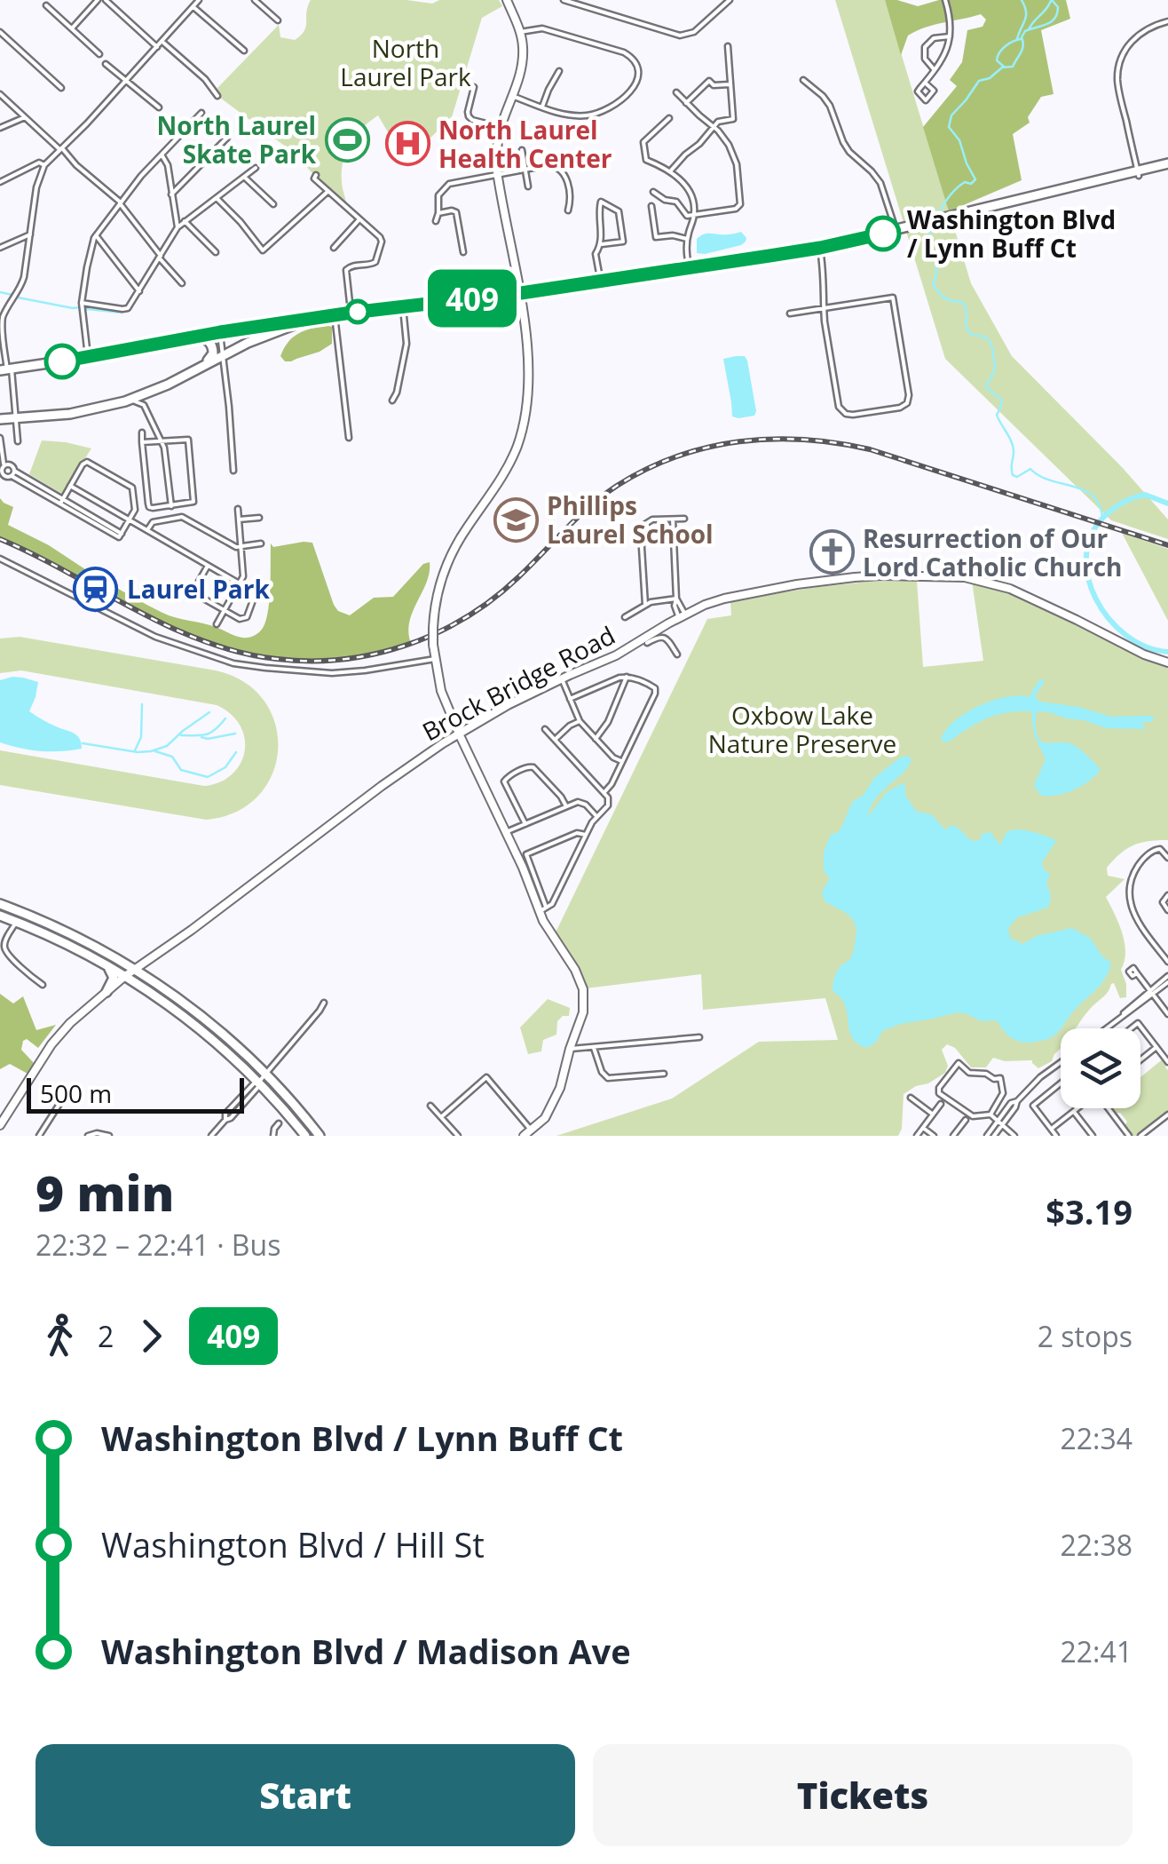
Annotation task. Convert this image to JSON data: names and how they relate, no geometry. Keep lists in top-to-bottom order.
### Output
{
  "streets": {
    "street": ["Brock Bridge Road"]
  },
  "parks": ["North Laurel Park", "Oxbow Lake Nature Preserve"],
  "places": {
    "sports": ["North Laurel Skate Park"],
    "hospital": ["North Laurel Health Center"],
    "other": ["Washington Blvd / Lynn Buff Ct"],
    "school or university": ["Phillips Laurel School"],
    "church": ["Resurrection of Our Lord Catholic Church"],
    "station": ["Laurel Park"]
  },
  "lines": ["bus line 409"],
  "scale_bar": "500 m",
  "page": {
    "on_map": "409",
    "scale": "500 m",
    "heading": ["9 min", "22:32 – 22:41 · Bus", "$3.19"],
    "legs": ["2", "409", "2 stops"],
    "list": [
      {
        "name": "Washington Blvd / Lynn Buff Ct",
        "value": "22:34"
      },
      {
        "name": "Washington Blvd / Hill St",
        "value": "22:38"
      },
      {
        "name": "Washington Blvd / Madison Ave",
        "value": "22:41"
      }
    ],
    "buttons": ["Start", "Tickets"]
  }
}
